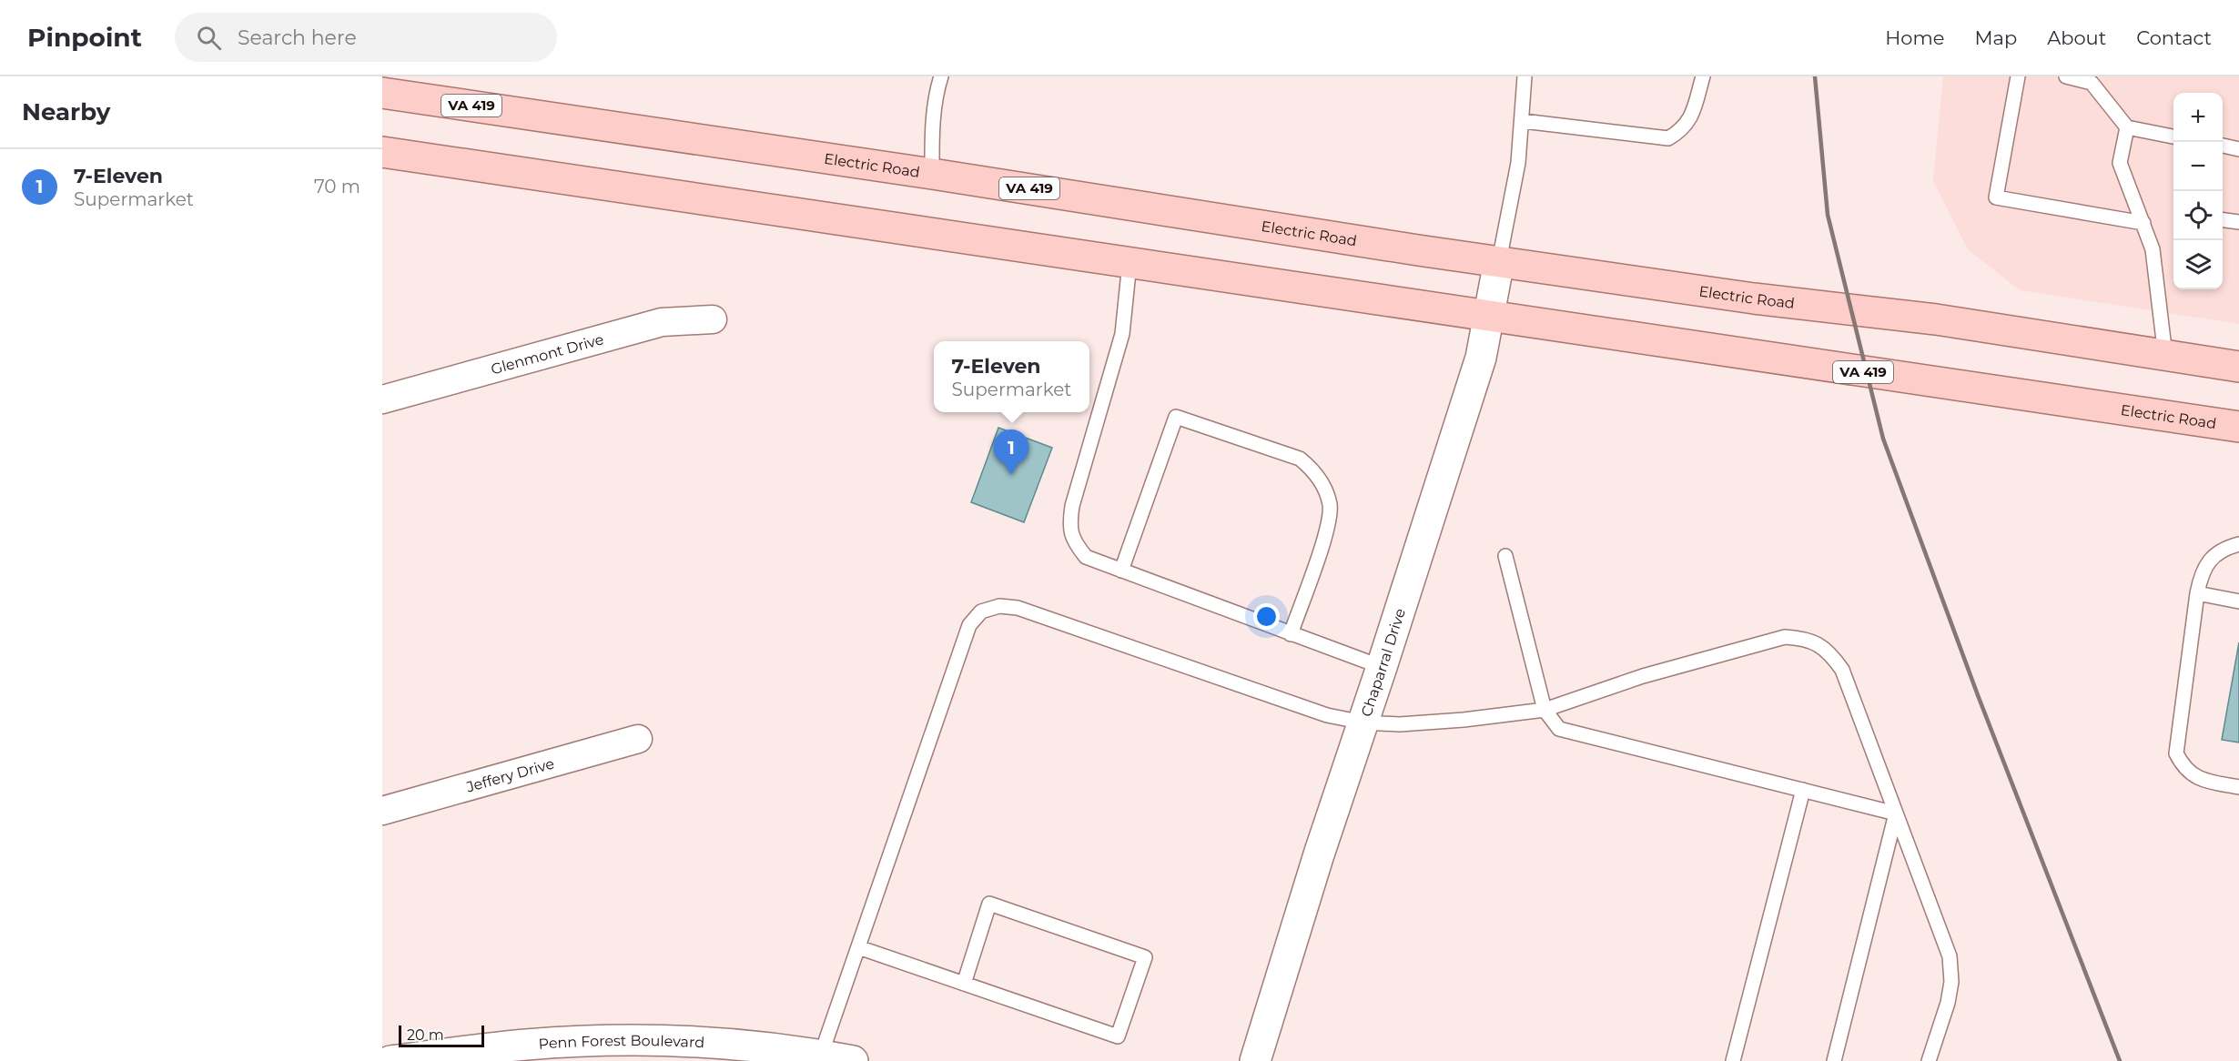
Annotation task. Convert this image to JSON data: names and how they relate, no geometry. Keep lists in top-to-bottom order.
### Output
{
  "streets": {
    "main road": ["VA 419", "Electric Road"],
    "street": [
      "Glenmont Drive",
      "Chaparral Drive",
      "Jeffery Drive",
      "Penn Forest Boulevard"
    ]
  },
  "crossings": [
    ["Electric Road", "Chaparral Drive"]
  ],
  "scale_bar": "20 m",
  "page": {
    "header": "Pinpoint",
    "search": "Search here",
    "nav": [
      "Home",
      "Map",
      "About",
      "Contact"
    ],
    "heading": "Nearby",
    "map_buttons": ["+", "−"],
    "list": [
      {
        "mark": "1",
        "name": "7-Eleven",
        "note": "Supermarket",
        "value": "70 m"
      }
    ],
    "popup": ["7-Eleven", "Supermarket"],
    "pins": "1",
    "scale": "20 m"
  }
}
